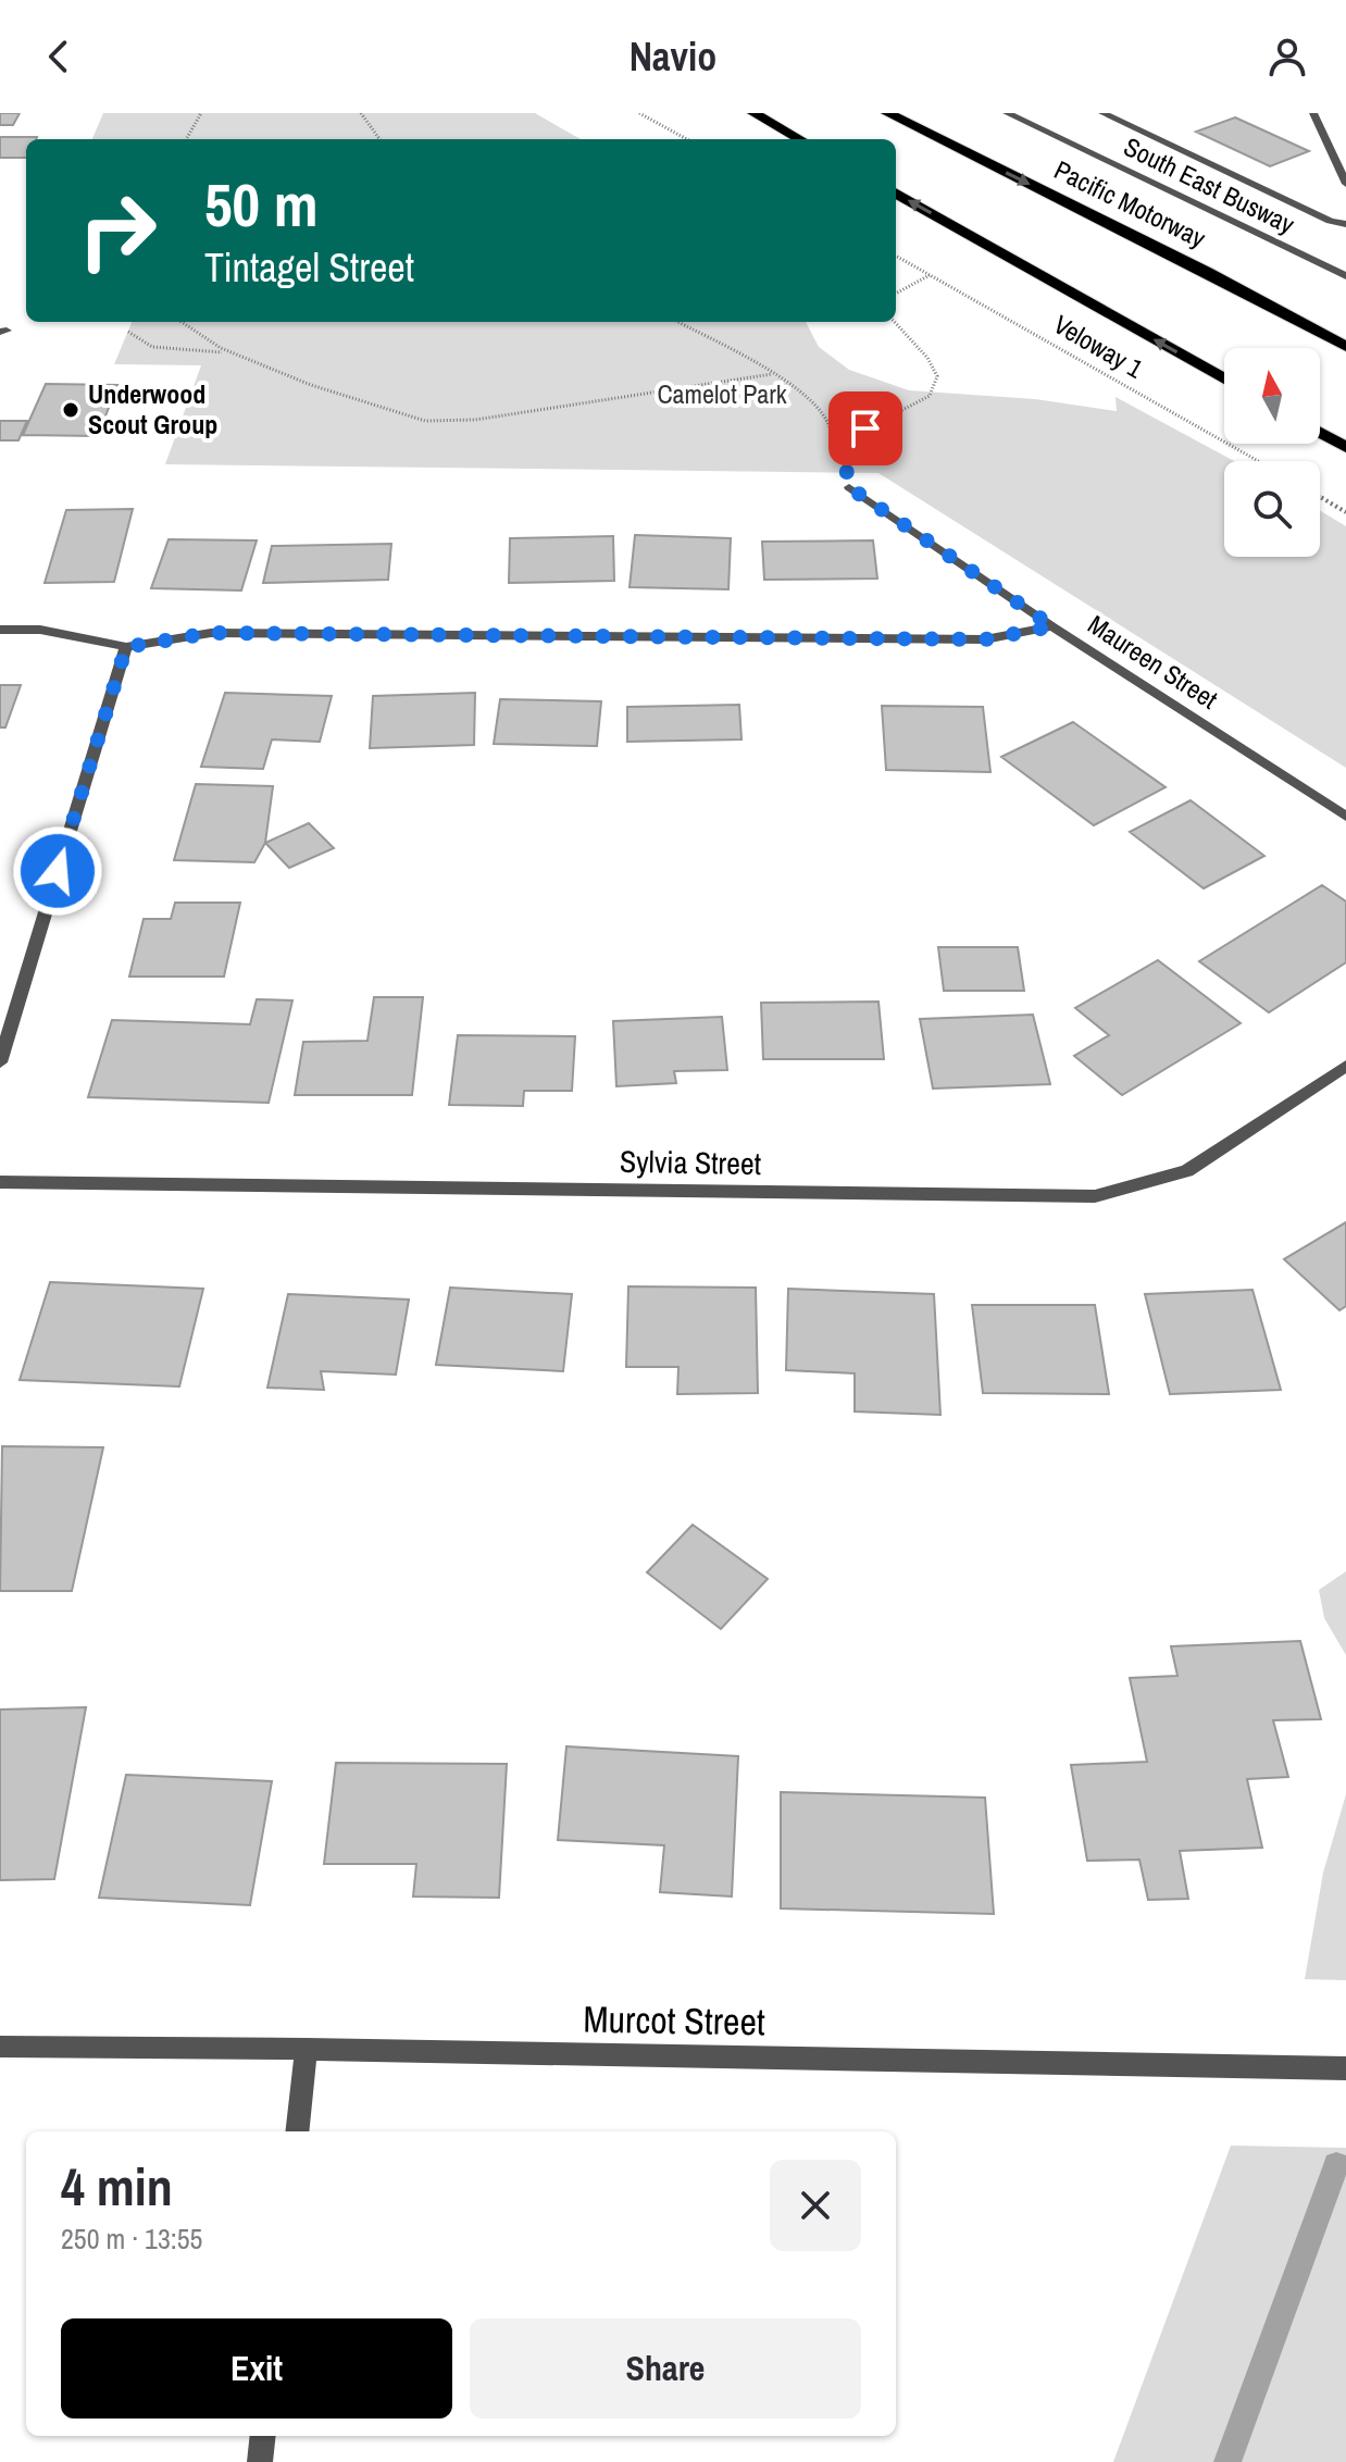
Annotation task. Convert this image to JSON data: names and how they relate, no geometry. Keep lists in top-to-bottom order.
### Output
{
  "streets": {
    "highway": ["Pacific Motorway"],
    "street": [
      "South East Busway",
      "Maureen Street",
      "Sylvia Street",
      "Murcot Street"
    ],
    "path": ["Veloway 1"]
  },
  "parks": ["Camelot Park"],
  "places": ["Underwood Scout Group"],
  "north": "top",
  "page": {
    "header": "Navio",
    "turn": ["50 m", "Tintagel Street"],
    "heading": ["4 min", "250 m · 13:55"],
    "buttons": ["Exit", "Share"]
  }
}
